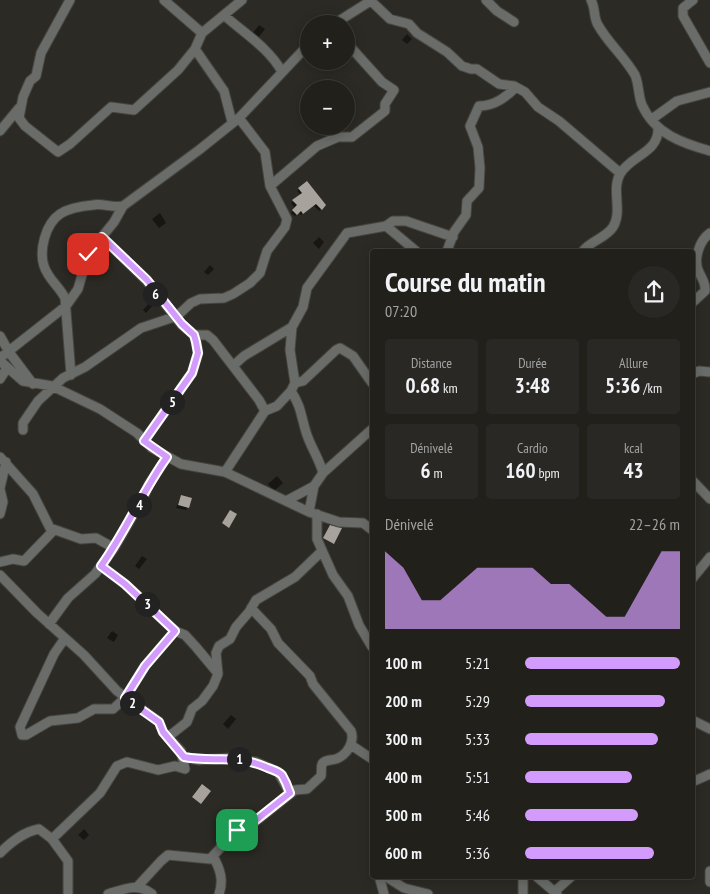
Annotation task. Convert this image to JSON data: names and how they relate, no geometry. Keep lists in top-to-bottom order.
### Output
{
  "page": {
    "map_buttons": ["+", "−"],
    "heading": ["Course du matin", "07:20"],
    "pins": [
      "6",
      "5",
      "4",
      "3",
      "2",
      "1"
    ],
    "stats": [
      ["Distance", "0.68 km"],
      ["Durée", "3:48"],
      ["Allure", "5:36 /km"],
      ["Dénivelé", "6 m"],
      ["Cardio", "160 bpm"],
      ["kcal", "43"]
    ],
    "chart": ["Dénivelé", "22–26 m"],
    "list": [
      {
        "name": "100 m",
        "note": "5:21"
      },
      {
        "name": "200 m",
        "note": "5:29"
      },
      {
        "name": "300 m",
        "note": "5:33"
      },
      {
        "name": "400 m",
        "note": "5:51"
      },
      {
        "name": "500 m",
        "note": "5:46"
      },
      {
        "name": "600 m",
        "note": "5:36"
      }
    ]
  }
}
